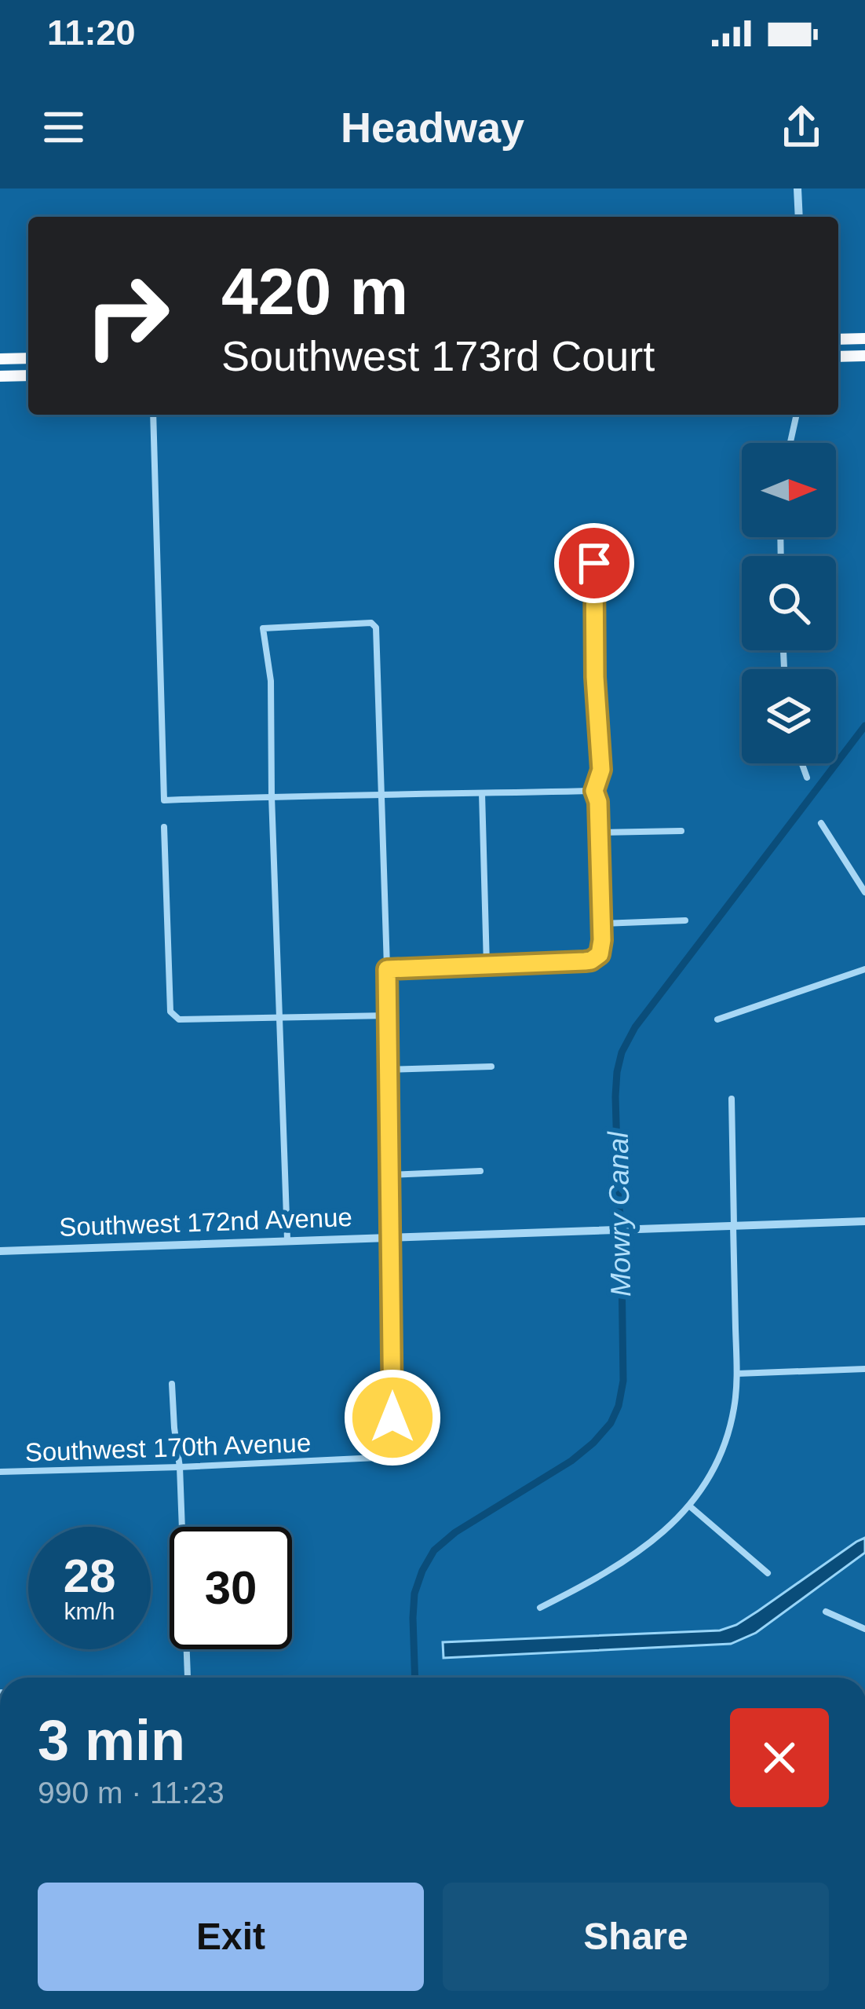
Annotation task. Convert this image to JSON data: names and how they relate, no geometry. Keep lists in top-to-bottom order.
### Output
{
  "streets": {
    "street": ["Southwest 172nd Avenue", "Southwest 170th Avenue"]
  },
  "crossings": [
    ["Southwest 172nd Avenue", "Southwest 170th Avenue"]
  ],
  "water": ["Mowry Canal"],
  "north": "right",
  "page": {
    "status": "11:20",
    "header": "Headway",
    "turn": ["420 m", "Southwest 173rd Court"],
    "speed": "28 km/h",
    "limit": "30",
    "heading": ["3 min", "990 m · 11:23"],
    "buttons": ["Exit", "Share"]
  }
}
